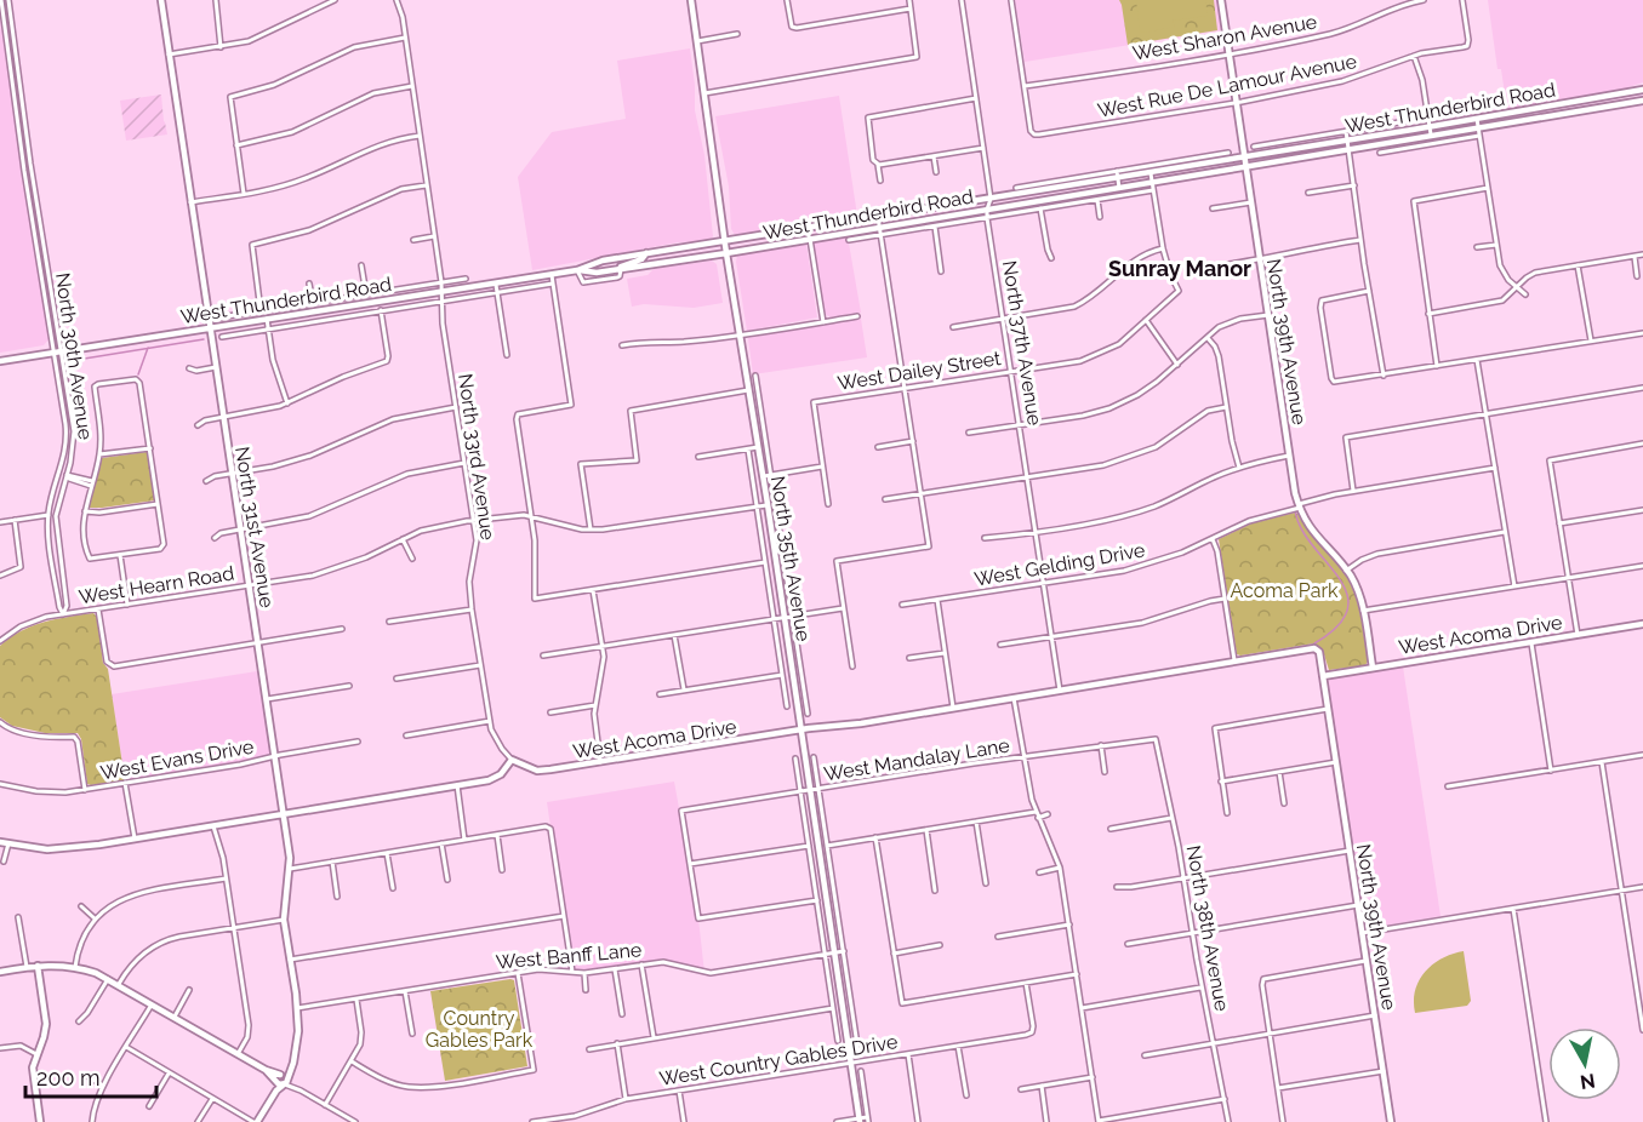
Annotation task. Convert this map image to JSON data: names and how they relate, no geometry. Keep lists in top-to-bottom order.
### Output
{
  "streets": {
    "street": [
      "West Sharon Avenue",
      "West Rue De Lamour Avenue",
      "West Thunderbird Road",
      "North 39th Avenue",
      "North 37th Avenue",
      "North 30th Avenue",
      "West Dailey Street",
      "North 33rd Avenue",
      "North 31st Avenue",
      "North 35th Avenue",
      "West Gelding Drive",
      "West Hearn Road",
      "West Acoma Drive",
      "West Evans Drive",
      "West Mandalay Lane",
      "North 38th Avenue",
      "West Banff Lane",
      "West Country Gables Drive"
    ]
  },
  "crossings": [
    ["West Sharon Avenue", "West Rue De Lamour Avenue"],
    ["West Sharon Avenue", "North 39th Avenue"],
    ["West Rue De Lamour Avenue", "North 39th Avenue"],
    ["West Thunderbird Road", "North 39th Avenue"],
    ["West Thunderbird Road", "North 37th Avenue"],
    ["West Thunderbird Road", "North 30th Avenue"],
    ["West Thunderbird Road", "North 33rd Avenue"],
    ["West Thunderbird Road", "North 31st Avenue"],
    ["West Thunderbird Road", "North 35th Avenue"],
    ["North 39th Avenue", "West Gelding Drive"],
    ["North 39th Avenue", "West Acoma Drive"],
    ["North 37th Avenue", "West Dailey Street"],
    ["North 37th Avenue", "West Gelding Drive"],
    ["North 37th Avenue", "West Acoma Drive"],
    ["North 30th Avenue", "West Hearn Road"],
    ["North 33rd Avenue", "West Hearn Road"],
    ["North 33rd Avenue", "West Acoma Drive"],
    ["North 31st Avenue", "West Hearn Road"],
    ["North 31st Avenue", "West Evans Drive"],
    ["North 31st Avenue", "West Banff Lane"],
    ["North 35th Avenue", "West Hearn Road"],
    ["North 35th Avenue", "West Acoma Drive"],
    ["North 35th Avenue", "West Mandalay Lane"],
    ["North 35th Avenue", "West Banff Lane"],
    ["North 35th Avenue", "West Country Gables Drive"],
    ["West Mandalay Lane", "North 38th Avenue"]
  ],
  "districts": ["Sunray Manor"],
  "parks": ["Acoma Park", "Country Gables Park"],
  "scale_bar": "200 m",
  "north": "bottom"
}
